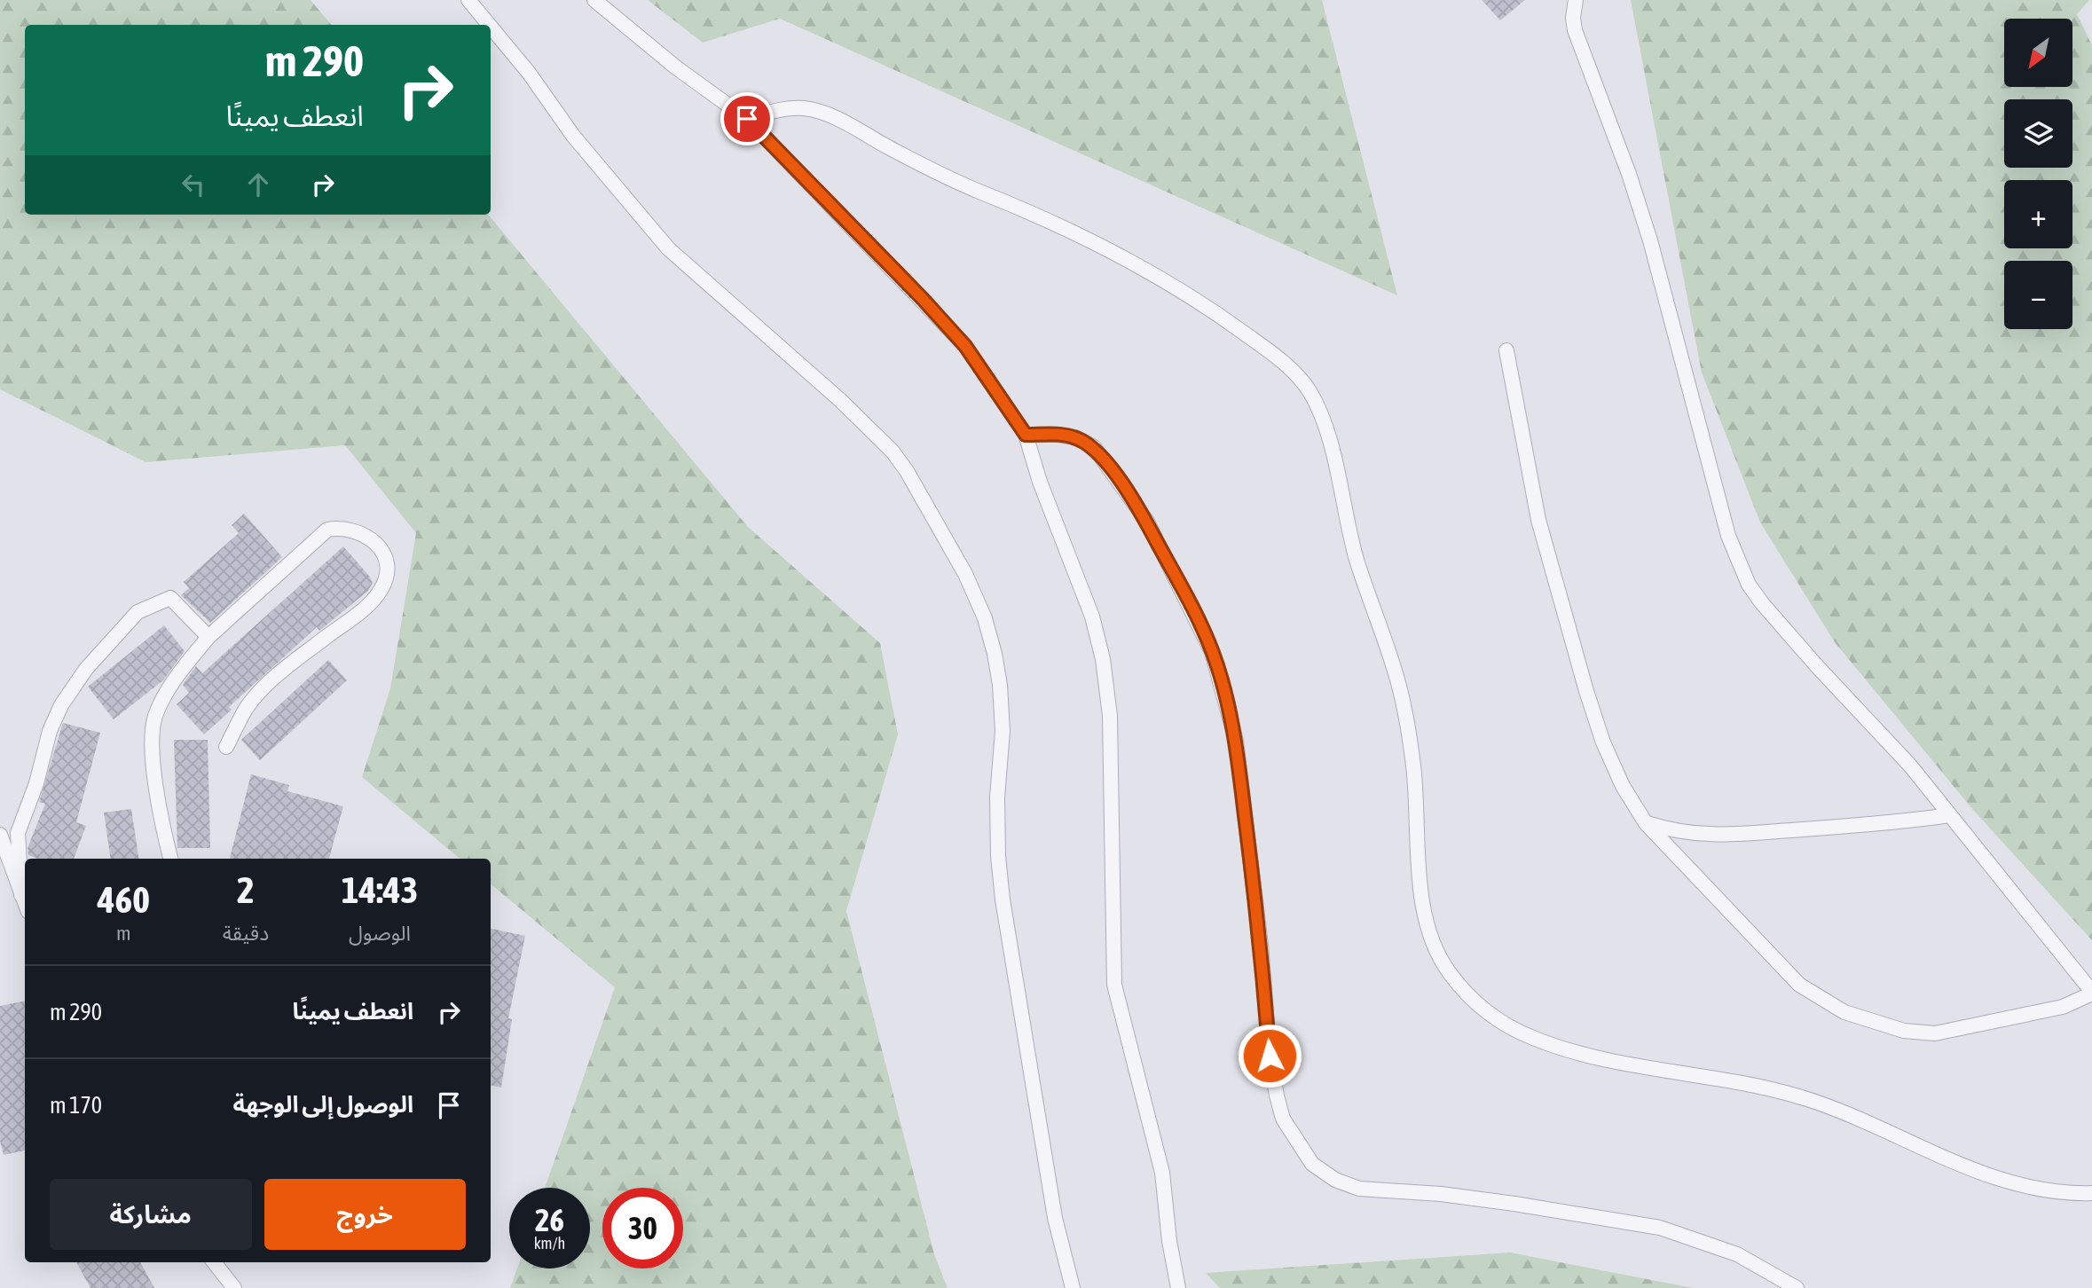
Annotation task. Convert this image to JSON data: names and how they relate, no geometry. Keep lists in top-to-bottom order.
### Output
{
  "north": "bottom left",
  "page": {
    "map_buttons": ["+", "−"],
    "turn": ["290 m", "انعطف يمينًا"],
    "eta": [
      "14:43",
      "الوصول",
      "2",
      "دقيقة",
      "460",
      "m"
    ],
    "list": [
      {
        "name": "انعطف يمينًا",
        "value": "290 m"
      },
      {
        "name": "الوصول إلى الوجهة",
        "value": "170 m"
      }
    ],
    "buttons": ["خروج", "مشاركة"],
    "speed": "26 km/h",
    "limit": "30"
  }
}
